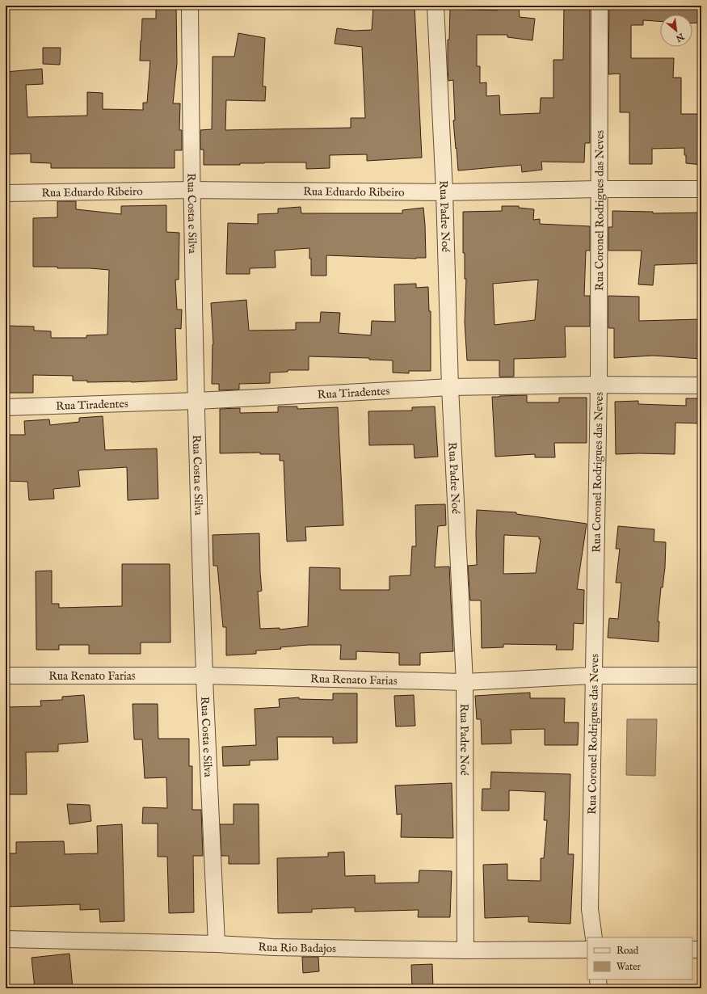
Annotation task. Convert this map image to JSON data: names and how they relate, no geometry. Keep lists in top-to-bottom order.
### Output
{
  "streets": {
    "street": [
      "Rua Eduardo Ribeiro",
      "Rua Coronel Rodrigues das Neves",
      "Rua Costa e Silva",
      "Rua Padre Noé",
      "Rua Tiradentes",
      "Rua Renato Farias",
      "Rua Rio Badajos"
    ]
  },
  "crossings": [
    ["Rua Eduardo Ribeiro", "Rua Coronel Rodrigues das Neves"],
    ["Rua Eduardo Ribeiro", "Rua Costa e Silva"],
    ["Rua Eduardo Ribeiro", "Rua Padre Noé"],
    ["Rua Coronel Rodrigues das Neves", "Rua Tiradentes"],
    ["Rua Coronel Rodrigues das Neves", "Rua Renato Farias"],
    ["Rua Costa e Silva", "Rua Tiradentes"],
    ["Rua Costa e Silva", "Rua Renato Farias"],
    ["Rua Costa e Silva", "Rua Rio Badajos"],
    ["Rua Padre Noé", "Rua Tiradentes"],
    ["Rua Padre Noé", "Rua Renato Farias"],
    ["Rua Padre Noé", "Rua Rio Badajos"]
  ],
  "legend": ["Road", "Water"],
  "north": "bottom right"
}
